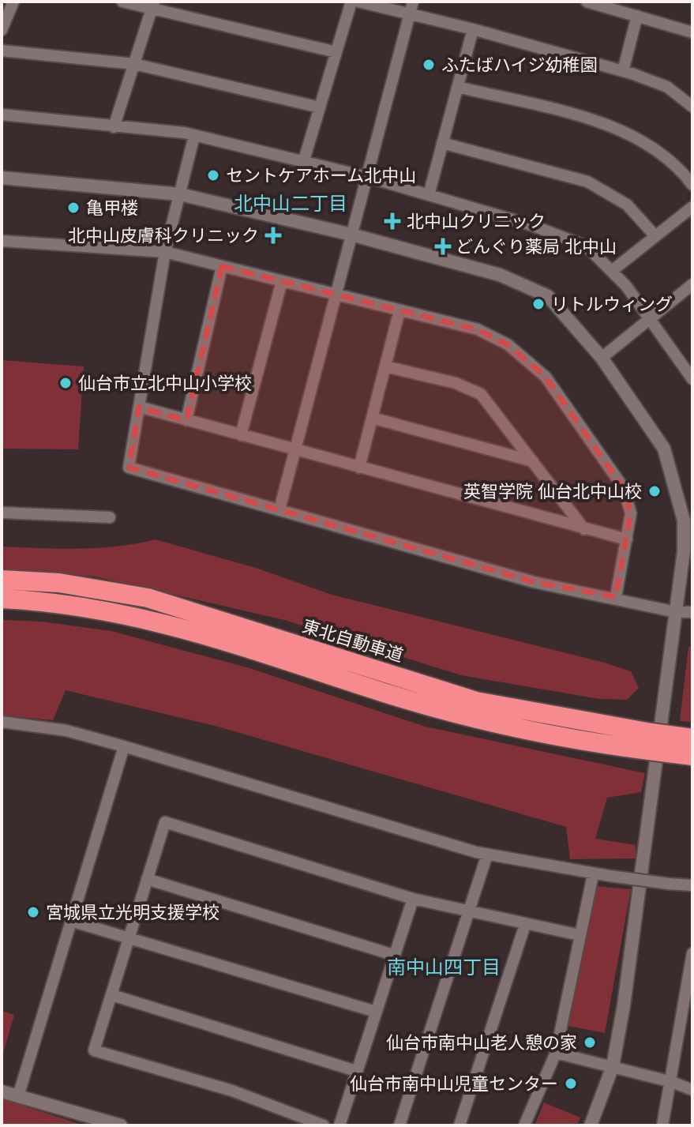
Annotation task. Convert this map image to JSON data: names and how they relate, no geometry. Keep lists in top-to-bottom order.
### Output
{
  "streets": {
    "highway": ["東北自動車道"]
  },
  "districts": ["北中山二丁目", "南中山四丁目"],
  "places": {
    "other": [
      "ふたばハイジ幼稚園",
      "セントケアホーム北中山",
      "亀甲楼",
      "リトルウィング",
      "仙台市立北中山小学校",
      "英智学院 仙台北中山校",
      "宮城県立光明支援学校",
      "仙台市南中山老人憩の家",
      "仙台市南中山児童センター"
    ],
    "health": ["北中山クリニック", "北中山皮膚科クリニック", "どんぐり薬局 北中山"]
  }
}
